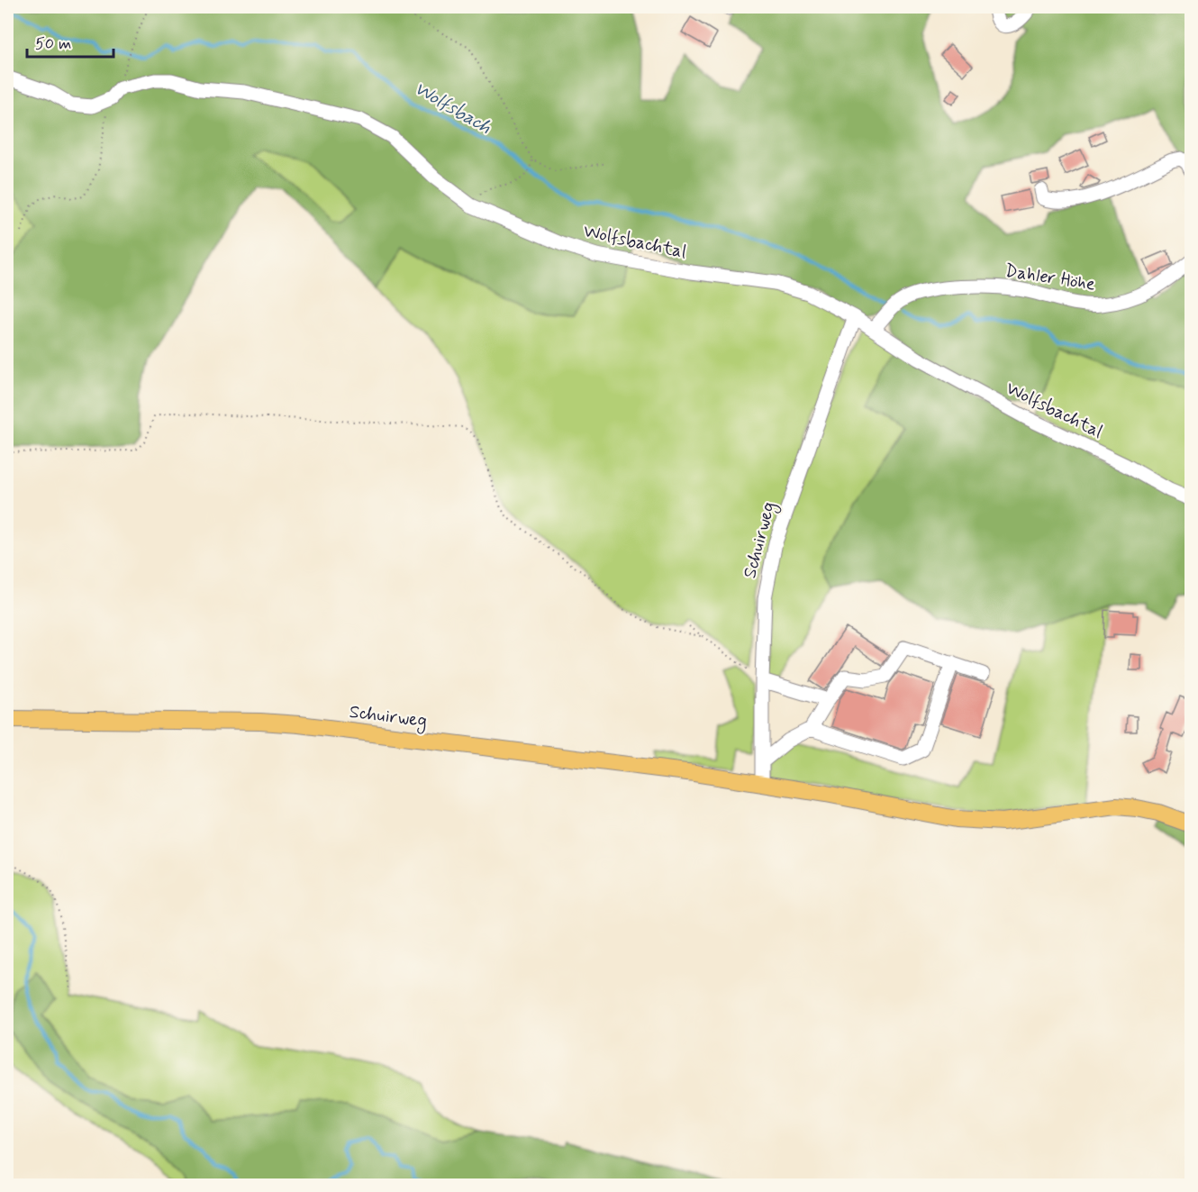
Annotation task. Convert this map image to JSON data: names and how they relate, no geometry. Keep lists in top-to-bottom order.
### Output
{
  "streets": {
    "main road": ["Schuirweg"],
    "street": ["Wolfsbachtal", "Dahler Höhe"]
  },
  "crossings": [
    ["Wolfsbachtal", "Dahler Höhe"],
    ["Wolfsbachtal", "Schuirweg"]
  ],
  "water": ["Wolfsbach"],
  "scale_bar": "50 m"
}
